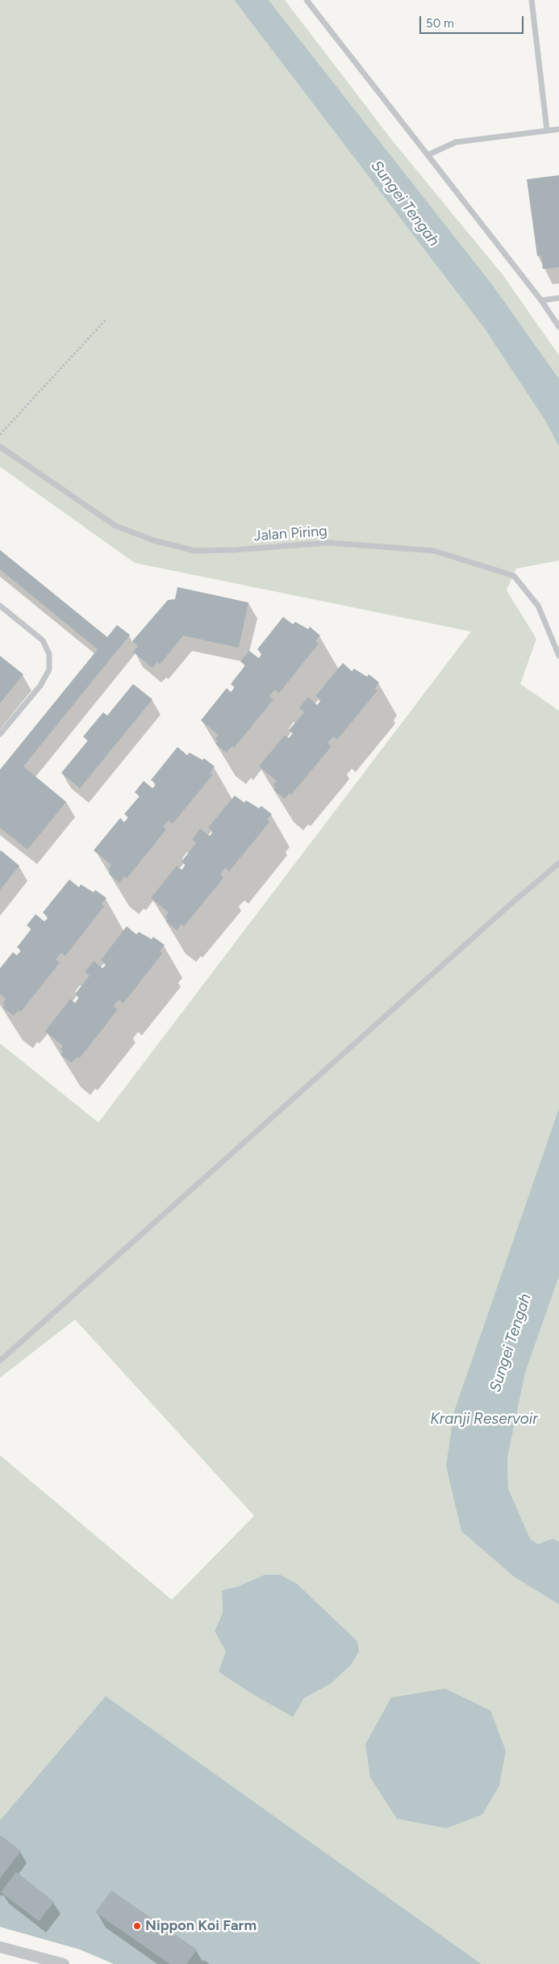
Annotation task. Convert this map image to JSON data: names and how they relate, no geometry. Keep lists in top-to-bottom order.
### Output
{
  "streets": {
    "lane": ["Jalan Piring"]
  },
  "water": ["Sungei Tengah", "Kranji Reservoir"],
  "places": ["Nippon Koi Farm"],
  "scale_bar": "50 m"
}
